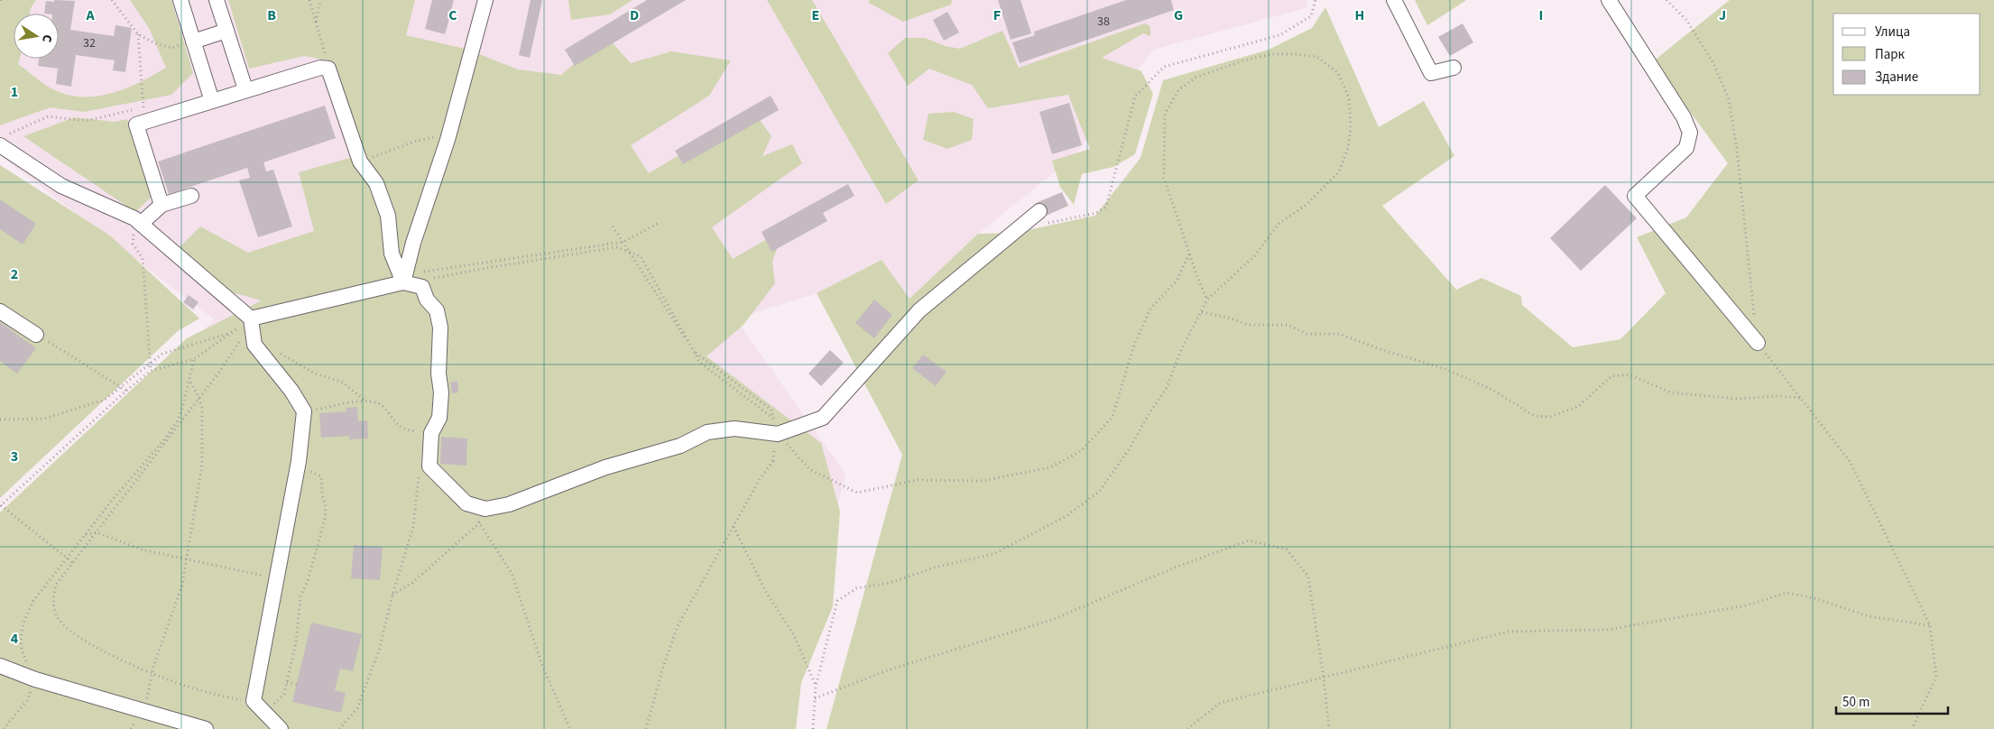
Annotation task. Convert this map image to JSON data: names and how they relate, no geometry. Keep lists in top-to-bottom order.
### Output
{
  "house_numbers": ["38", "32"],
  "legend": ["Улица", "Парк", "Здание"],
  "scale_bar": "50 m",
  "north": "right",
  "grid": {
    "columns": [
      "A",
      "B",
      "C",
      "D",
      "E",
      "F",
      "G",
      "H",
      "I",
      "J"
    ],
    "rows": [
      "1",
      "2",
      "3",
      "4"
    ]
  }
}
